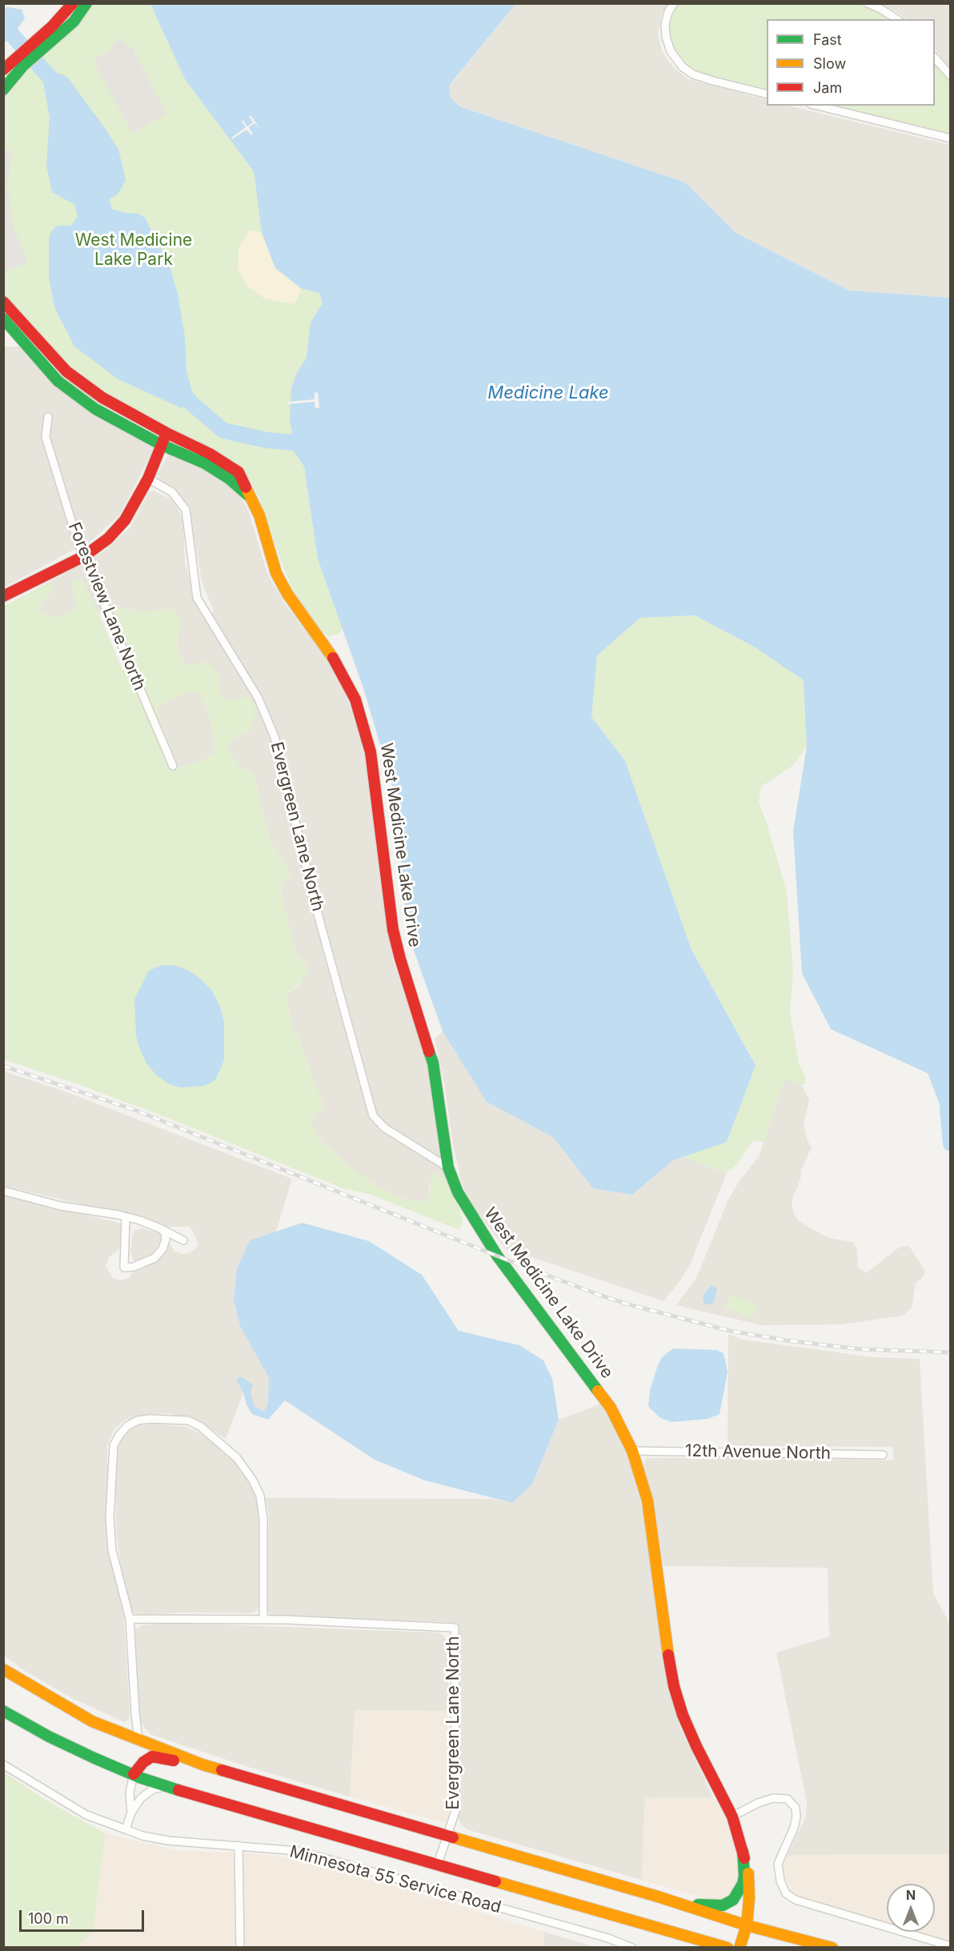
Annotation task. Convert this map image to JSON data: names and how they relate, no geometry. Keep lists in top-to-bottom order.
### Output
{
  "streets": {
    "main road": ["West Medicine Lake Drive"],
    "street": [
      "Forestview Lane North",
      "Evergreen Lane North",
      "12th Avenue North",
      "Minnesota 55 Service Road"
    ]
  },
  "crossings": [
    ["Evergreen Lane North", "West Medicine Lake Drive"],
    ["West Medicine Lake Drive", "12th Avenue North"]
  ],
  "water": ["Medicine Lake"],
  "parks": ["West Medicine Lake Park"],
  "legend": ["Fast", "Slow", "Jam"],
  "scale_bar": "100 m",
  "north": "top"
}
